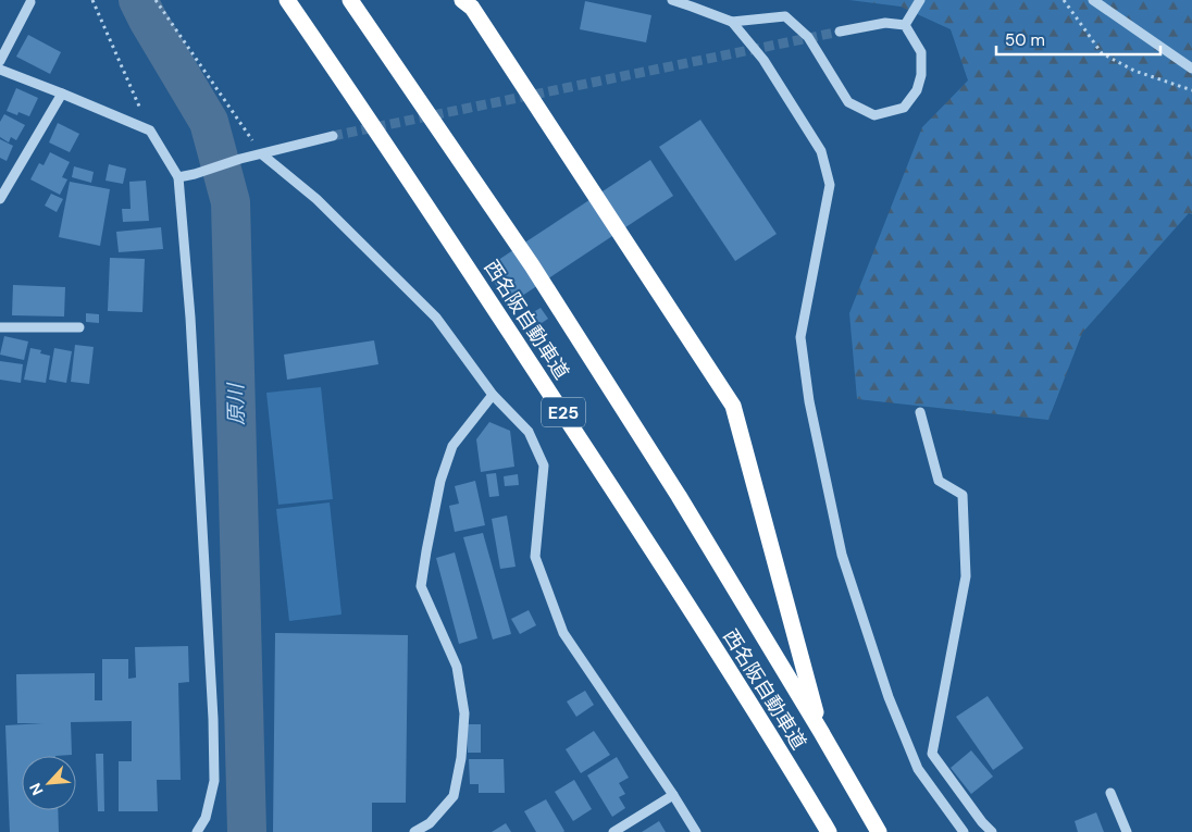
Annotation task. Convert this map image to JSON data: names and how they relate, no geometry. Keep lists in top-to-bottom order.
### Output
{
  "streets": {
    "highway": ["西名阪自動車道", "E25"]
  },
  "water": ["原川"],
  "scale_bar": "50 m",
  "north": "bottom left"
}
